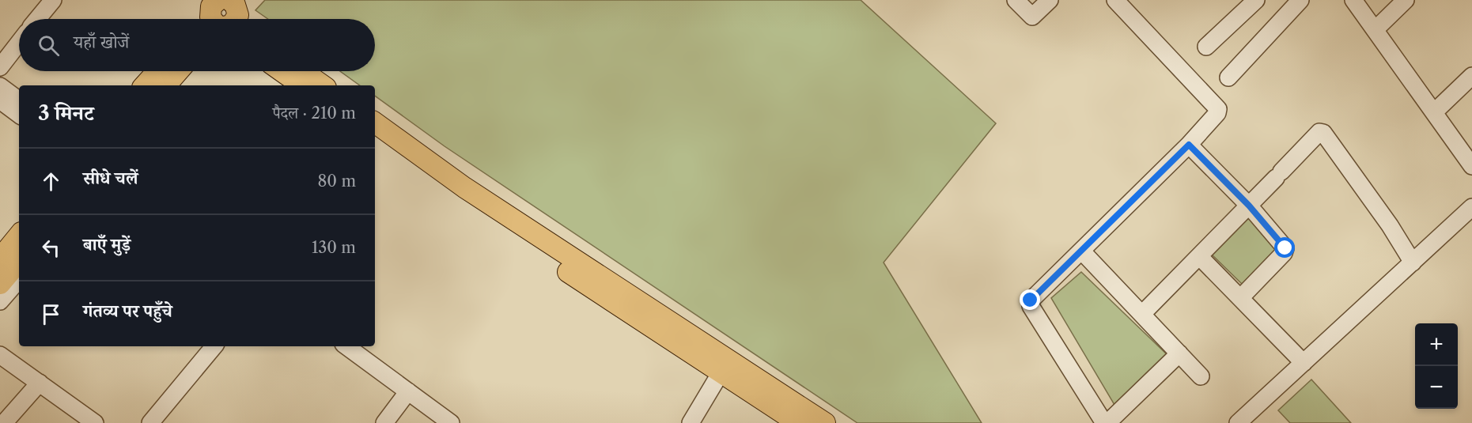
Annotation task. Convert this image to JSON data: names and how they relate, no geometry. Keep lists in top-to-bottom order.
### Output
{
  "page": {
    "search": "यहाँ खोजें",
    "heading": ["3 मिनट", "पैदल · 210 m"],
    "list": [
      ["सीधे चलें", "80 m"],
      ["बाएँ मुड़ें", "130 m"],
      "गंतव्य पर पहुँचे"
    ],
    "map_buttons": ["+", "−"]
  }
}
